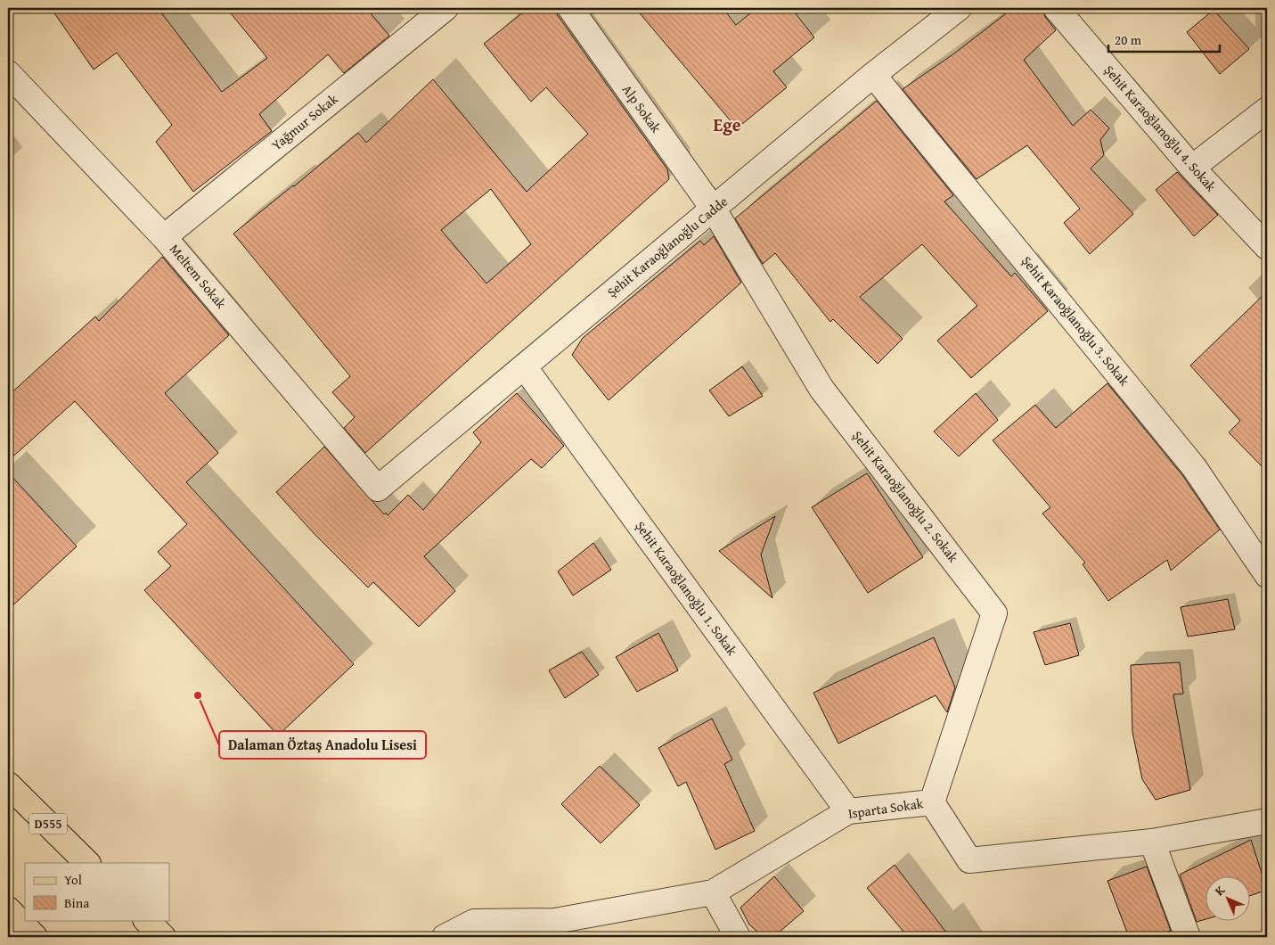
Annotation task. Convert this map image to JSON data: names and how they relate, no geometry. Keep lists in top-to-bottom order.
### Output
{
  "streets": {
    "main road": ["D555"],
    "street": [
      "Alp Sokak",
      "Yağmur Sokak",
      "Şehit Karaoğlanoğlu 4. Sokak",
      "Şehit Karaoğlanoğlu Cadde",
      "Meltem Sokak",
      "Şehit Karaoğlanoğlu 3. Sokak",
      "Şehit Karaoğlanoğlu 2. Sokak",
      "Şehit Karaoğlanoğlu 1. Sokak",
      "Isparta Sokak"
    ]
  },
  "crossings": [
    ["Alp Sokak", "Şehit Karaoğlanoğlu Cadde"],
    ["Alp Sokak", "Şehit Karaoğlanoğlu 2. Sokak"],
    ["Yağmur Sokak", "Meltem Sokak"],
    ["Şehit Karaoğlanoğlu Cadde", "Meltem Sokak"],
    ["Şehit Karaoğlanoğlu Cadde", "Şehit Karaoğlanoğlu 3. Sokak"],
    ["Şehit Karaoğlanoğlu Cadde", "Şehit Karaoğlanoğlu 2. Sokak"],
    ["Şehit Karaoğlanoğlu Cadde", "Şehit Karaoğlanoğlu 1. Sokak"],
    ["Şehit Karaoğlanoğlu 2. Sokak", "Isparta Sokak"],
    ["Şehit Karaoğlanoğlu 1. Sokak", "Isparta Sokak"]
  ],
  "districts": ["Ege"],
  "places": ["Dalaman Öztaş Anadolu Lisesi"],
  "legend": ["Yol", "Bina"],
  "scale_bar": "20 m",
  "north": "top left"
}
